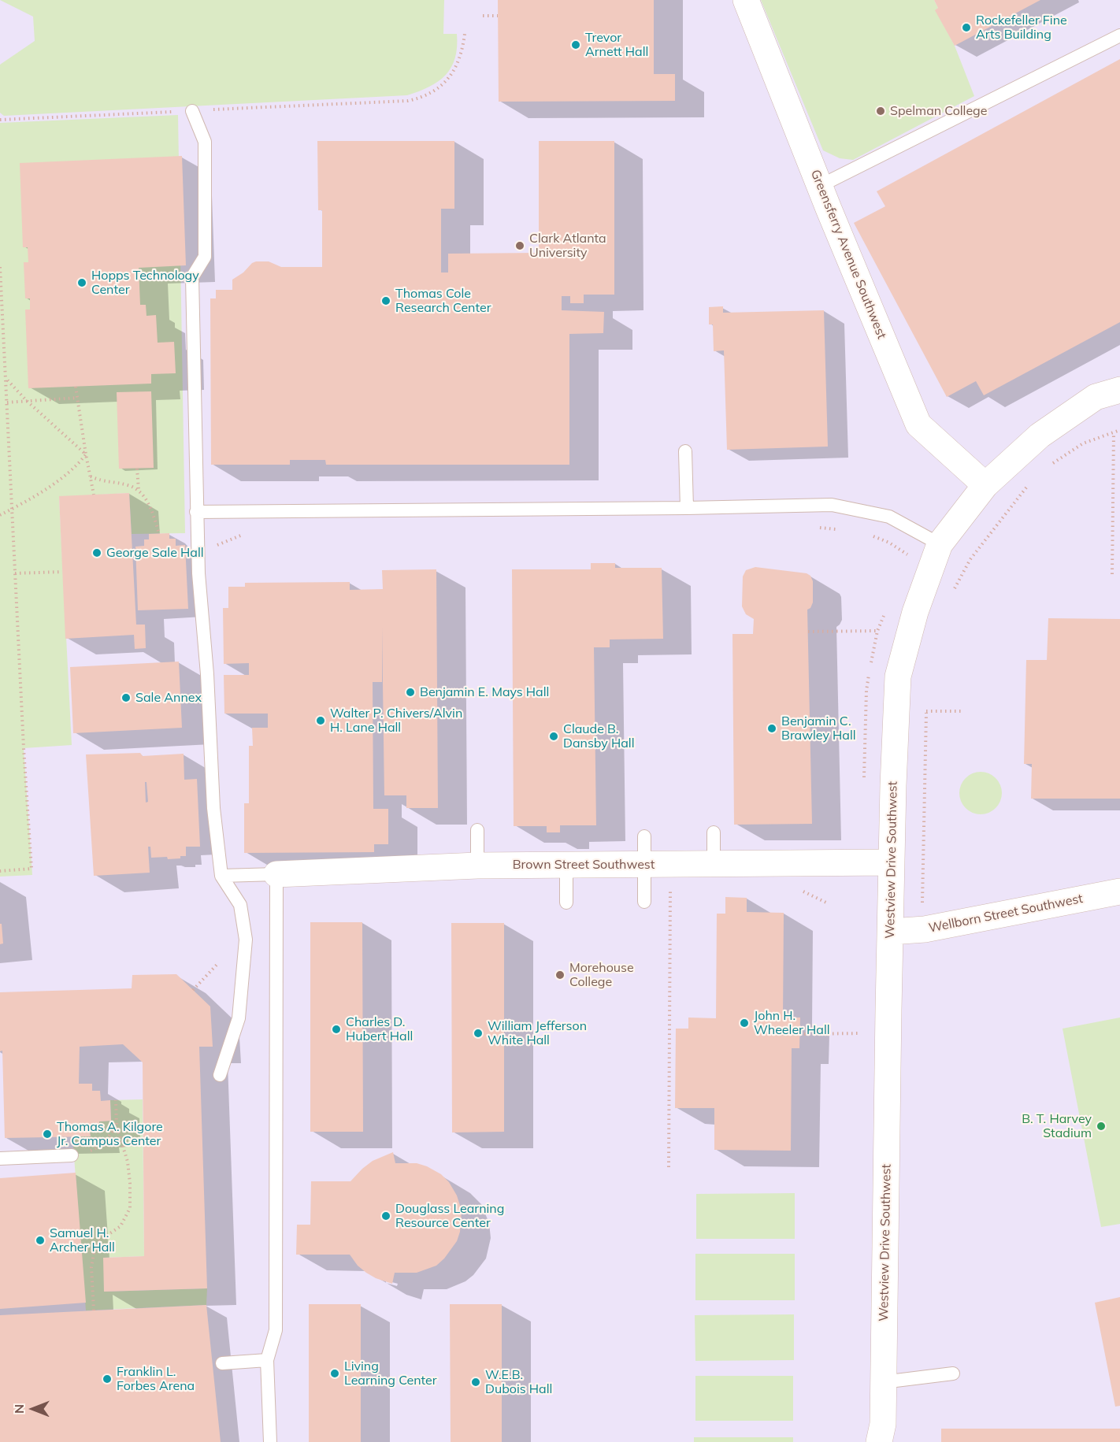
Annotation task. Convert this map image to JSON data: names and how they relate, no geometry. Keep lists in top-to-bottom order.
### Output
{
  "streets": {
    "street": [
      "Greensferry Avenue Southwest",
      "Westview Drive Southwest",
      "Brown Street Southwest",
      "Wellborn Street Southwest"
    ]
  },
  "crossings": [
    ["Greensferry Avenue Southwest", "Westview Drive Southwest"],
    ["Westview Drive Southwest", "Brown Street Southwest"],
    ["Westview Drive Southwest", "Wellborn Street Southwest"]
  ],
  "places": [
    "Rockefeller Fine Arts Building",
    "Trevor Arnett Hall",
    "Spelman College",
    "Clark Atlanta University",
    "Hopps Technology Center",
    "Thomas Cole Research Center",
    "George Sale Hall",
    "Benjamin E. Mays Hall",
    "Sale Annex",
    "Walter P. Chivers/Alvin H. Lane Hall",
    "Benjamin C. Brawley Hall",
    "Claude B. Dansby Hall",
    "Morehouse College",
    "John H. Wheeler Hall",
    "Charles D. Hubert Hall",
    "William Jefferson White Hall",
    "B. T. Harvey Stadium",
    "Thomas A. Kilgore Jr. Campus Center",
    "Douglass Learning Resource Center",
    "Samuel H. Archer Hall",
    "Living Learning Center",
    "Franklin L. Forbes Arena",
    "W.E.B. Dubois Hall"
  ],
  "north": "left"
}
